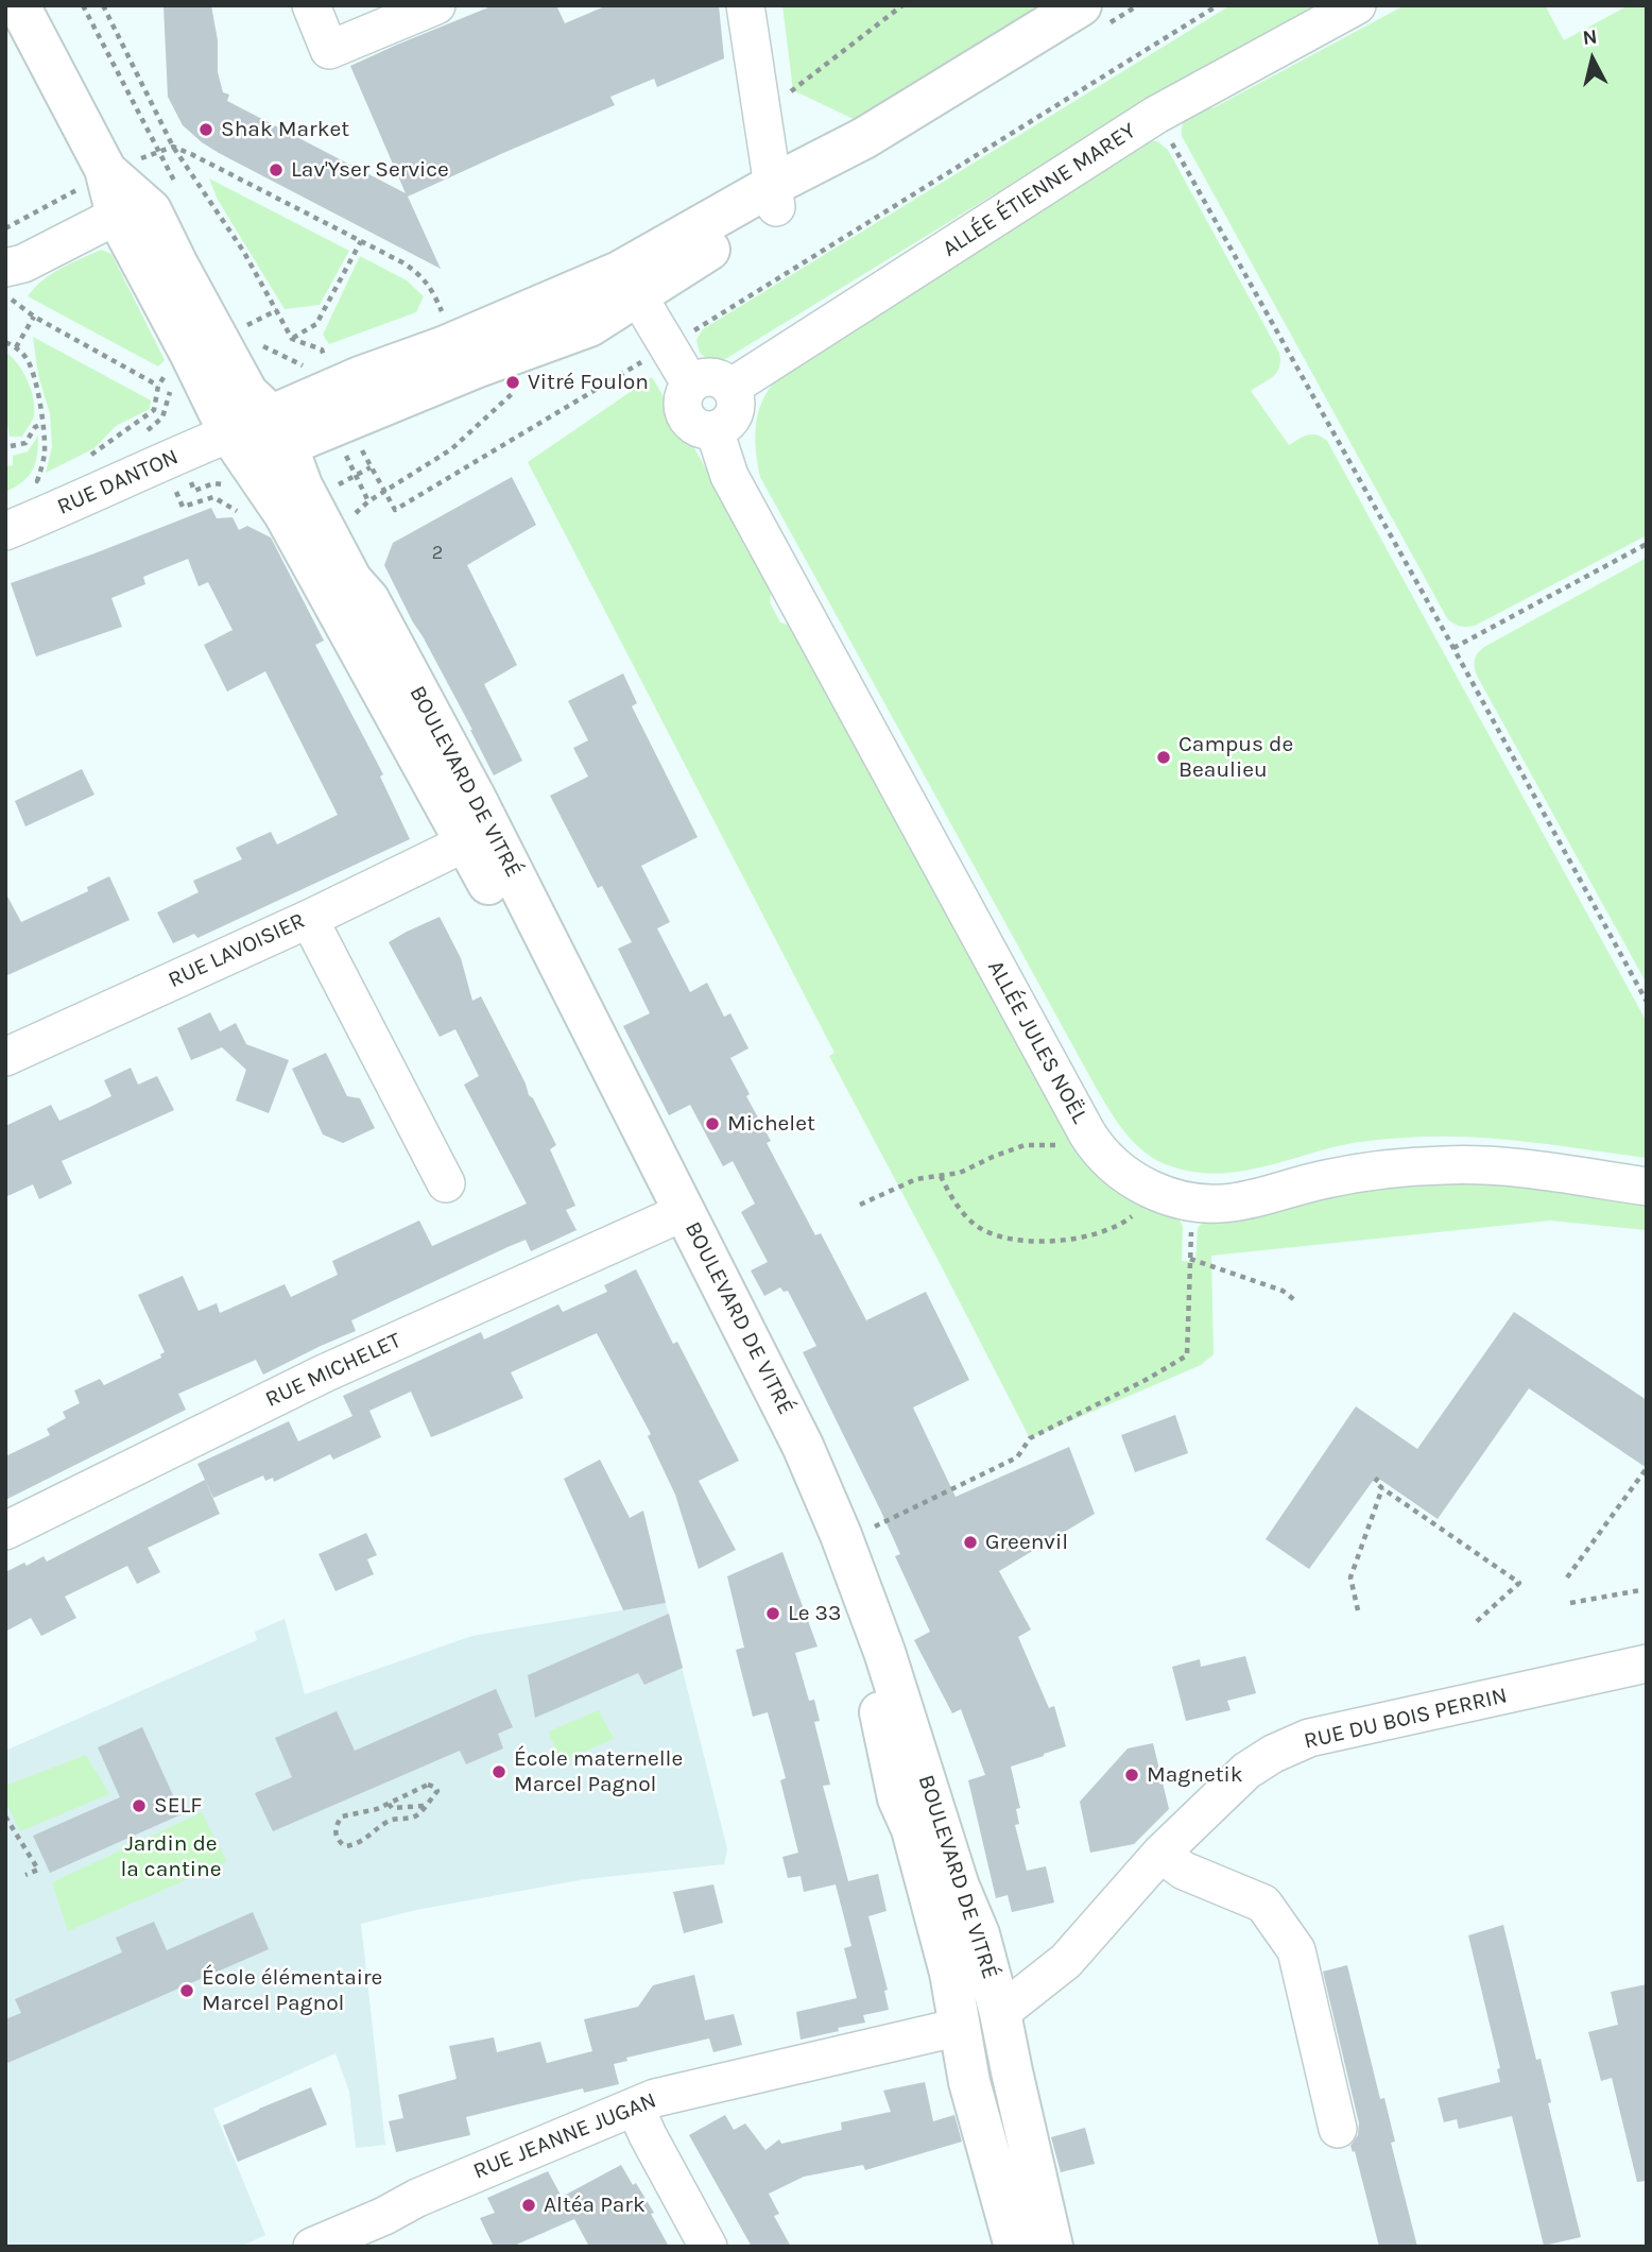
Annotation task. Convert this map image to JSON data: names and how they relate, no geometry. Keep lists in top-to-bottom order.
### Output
{
  "streets": {
    "main road": ["BOULEVARD DE VITRÉ"],
    "street": [
      "ALLÉE ÉTIENNE MAREY",
      "RUE DANTON",
      "RUE LAVOISIER",
      "ALLÉE JULES NOËL",
      "RUE MICHELET",
      "RUE DU BOIS PERRIN",
      "RUE JEANNE JUGAN"
    ]
  },
  "crossings": [
    ["ALLÉE ÉTIENNE MAREY", "ALLÉE JULES NOËL"],
    ["RUE DANTON", "BOULEVARD DE VITRÉ"],
    ["BOULEVARD DE VITRÉ", "RUE LAVOISIER"],
    ["BOULEVARD DE VITRÉ", "RUE MICHELET"],
    ["BOULEVARD DE VITRÉ", "RUE DU BOIS PERRIN"],
    ["BOULEVARD DE VITRÉ", "RUE JEANNE JUGAN"]
  ],
  "parks": ["Jardin de la cantine"],
  "places": [
    "Shak Market",
    "Lav'Yser Service",
    "Vitré Foulon",
    "Campus de Beaulieu",
    "Michelet",
    "Greenvil",
    "Le 33",
    "École maternelle Marcel Pagnol",
    "Magnetik",
    "SELF",
    "École élémentaire Marcel Pagnol",
    "Altéa Park"
  ],
  "house_numbers": ["2"],
  "north": "top"
}
